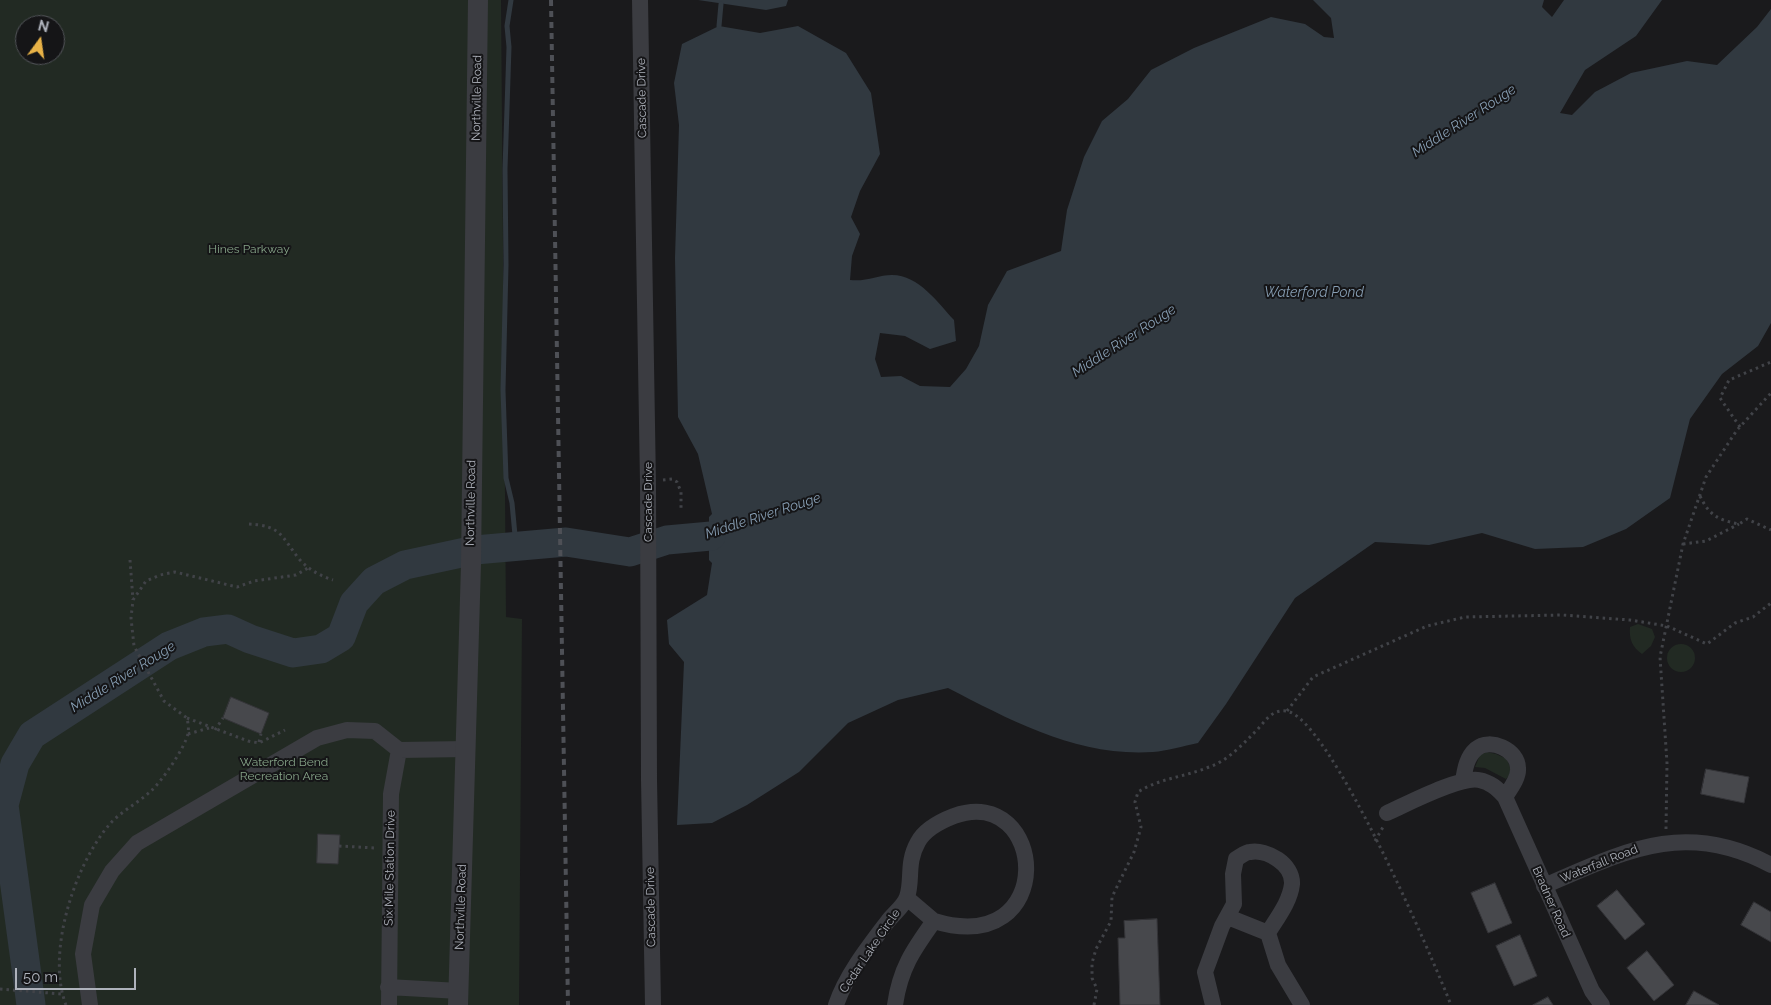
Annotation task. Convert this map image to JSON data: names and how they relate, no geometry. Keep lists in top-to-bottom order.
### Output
{
  "streets": {
    "street": [
      "Northville Road",
      "Cascade Drive",
      "Waterfall Road",
      "Six Mile Station Drive",
      "Bradner Road",
      "Cedar Lake Circle"
    ]
  },
  "crossings": [
    ["Waterfall Road", "Bradner Road"]
  ],
  "water": ["Middle River Rouge", "Waterford Pond"],
  "parks": ["Hines Parkway", "Waterford Bend Recreation Area"],
  "scale_bar": "50 m",
  "north": "top"
}
